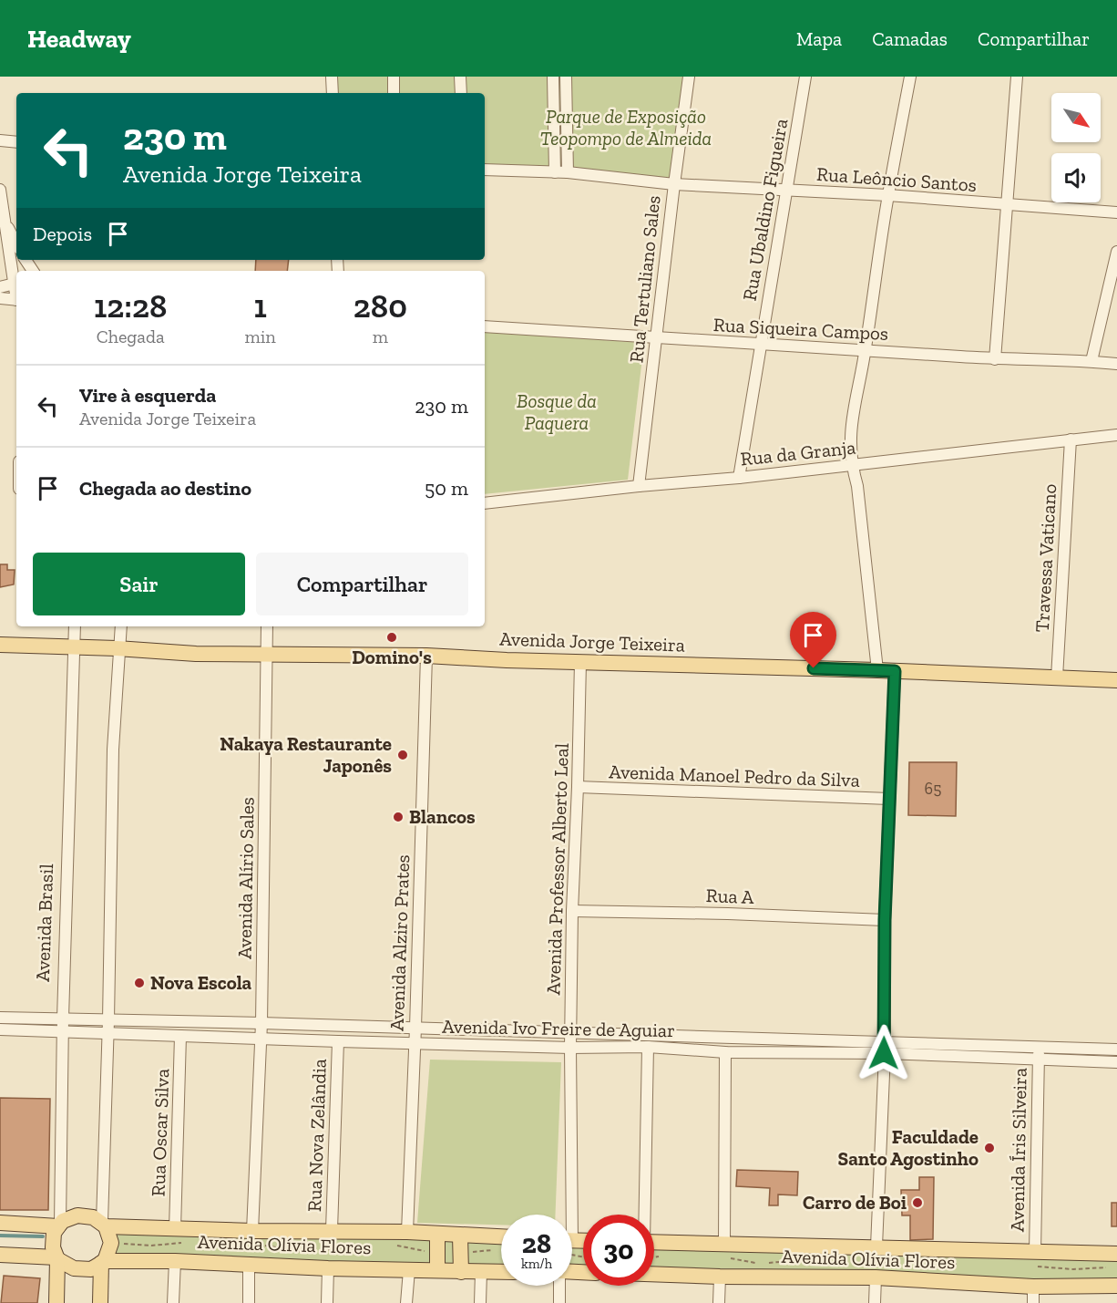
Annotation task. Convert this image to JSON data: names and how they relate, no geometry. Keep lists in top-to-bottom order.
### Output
{
  "streets": {
    "main road": ["Avenida Jorge Teixeira", "Avenida Brasil", "Avenida Olívia Flores"],
    "street": [
      "Rua Leôncio Santos",
      "Rua Ubaldino Figueira",
      "Rua Tertuliano Sales",
      "Rua Siqueira Campos",
      "Rua da Granja",
      "Travessa Vaticano",
      "Avenida Manoel Pedro da Silva",
      "Avenida Professor Alberto Leal",
      "Avenida Alírio Sales",
      "Rua A",
      "Avenida Alziro Prates",
      "Avenida Ivo Freire de Aguiar",
      "Rua Oscar Silva",
      "Rua Nova Zelândia",
      "Avenida Íris Silveira"
    ]
  },
  "crossings": [
    ["Rua Leôncio Santos", "Rua Ubaldino Figueira"],
    ["Rua Leôncio Santos", "Rua Tertuliano Sales"],
    ["Rua Ubaldino Figueira", "Rua Siqueira Campos"],
    ["Rua Ubaldino Figueira", "Rua da Granja"],
    ["Rua Tertuliano Sales", "Rua Siqueira Campos"],
    ["Rua Tertuliano Sales", "Rua da Granja"],
    ["Rua da Granja", "Travessa Vaticano"],
    ["Travessa Vaticano", "Avenida Jorge Teixeira"],
    ["Avenida Jorge Teixeira", "Avenida Professor Alberto Leal"],
    ["Avenida Jorge Teixeira", "Avenida Alírio Sales"],
    ["Avenida Jorge Teixeira", "Avenida Brasil"],
    ["Avenida Jorge Teixeira", "Avenida Alziro Prates"],
    ["Avenida Manoel Pedro da Silva", "Avenida Professor Alberto Leal"],
    ["Avenida Professor Alberto Leal", "Rua A"],
    ["Avenida Professor Alberto Leal", "Avenida Ivo Freire de Aguiar"],
    ["Avenida Alírio Sales", "Avenida Ivo Freire de Aguiar"],
    ["Avenida Alírio Sales", "Avenida Olívia Flores"],
    ["Avenida Brasil", "Avenida Ivo Freire de Aguiar"],
    ["Avenida Brasil", "Avenida Olívia Flores"],
    ["Avenida Alziro Prates", "Avenida Ivo Freire de Aguiar"],
    ["Avenida Alziro Prates", "Avenida Olívia Flores"],
    ["Avenida Ivo Freire de Aguiar", "Rua Oscar Silva"],
    ["Avenida Ivo Freire de Aguiar", "Rua Nova Zelândia"],
    ["Avenida Ivo Freire de Aguiar", "Avenida Íris Silveira"],
    ["Rua Oscar Silva", "Avenida Olívia Flores"],
    ["Rua Nova Zelândia", "Avenida Olívia Flores"],
    ["Avenida Íris Silveira", "Avenida Olívia Flores"]
  ],
  "parks": ["Parque de Exposição Teopompo de Almeida", "Bosque da Paquera"],
  "places": [
    "Domino's",
    "Nakaya Restaurante Japonês",
    "Blancos",
    "Nova Escola",
    "Faculdade Santo Agostinho",
    "Carro de Boi"
  ],
  "house_numbers": ["65"],
  "north": "bottom right",
  "page": {
    "header": "Headway",
    "nav": ["Mapa", "Camadas", "Compartilhar"],
    "turn": ["230 m", "Avenida Jorge Teixeira"],
    "then": "Depois",
    "eta": [
      "12:28",
      "Chegada",
      "1",
      "min",
      "280",
      "m"
    ],
    "list": [
      {
        "name": "Vire à esquerda",
        "note": "Avenida Jorge Teixeira",
        "value": "230 m"
      },
      {
        "name": "Chegada ao destino",
        "value": "50 m"
      }
    ],
    "buttons": ["Sair", "Compartilhar"],
    "speed": "28 km/h",
    "limit": "30"
  }
}
